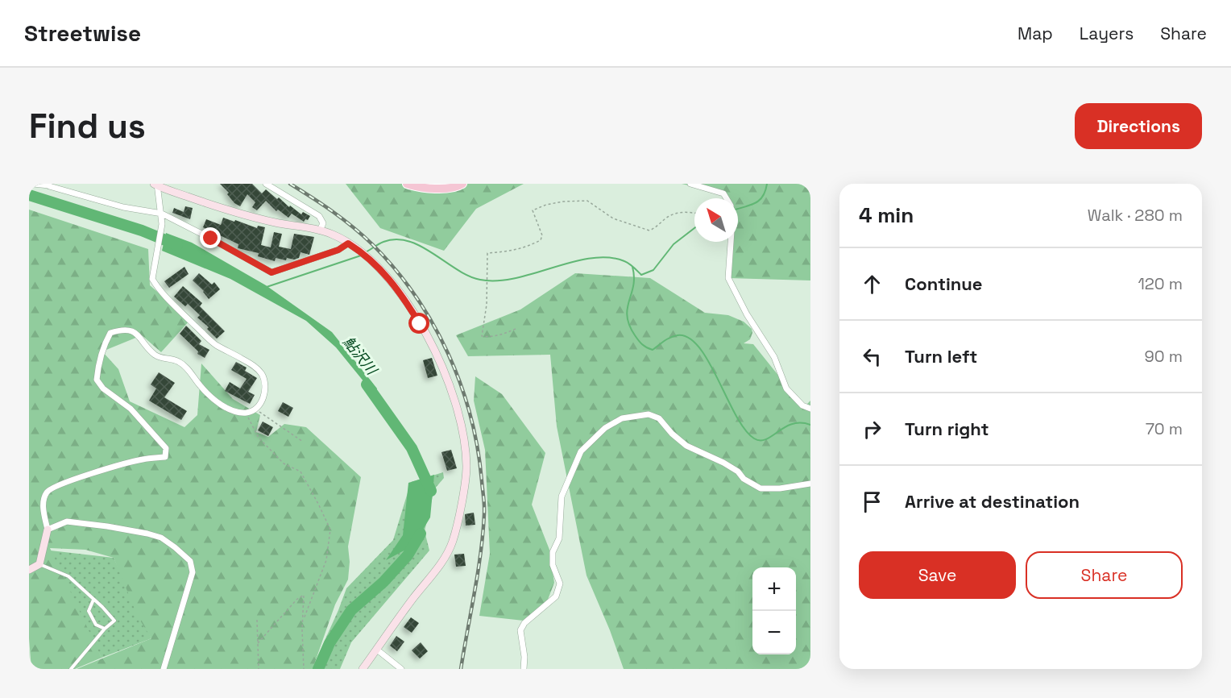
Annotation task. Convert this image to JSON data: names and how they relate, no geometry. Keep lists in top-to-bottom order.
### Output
{
  "water": ["鮎沢川"],
  "north": "top left",
  "page": {
    "header": "Streetwise",
    "nav": ["Map", "Layers", "Share"],
    "buttons": [
      "Directions",
      ["Save", "Share"]
    ],
    "title": "Find us",
    "heading": ["4 min", "Walk · 280 m"],
    "list": [
      ["Continue", "120 m"],
      ["Turn left", "90 m"],
      ["Turn right", "70 m"],
      "Arrive at destination"
    ],
    "map_buttons": ["+", "−"]
  }
}
